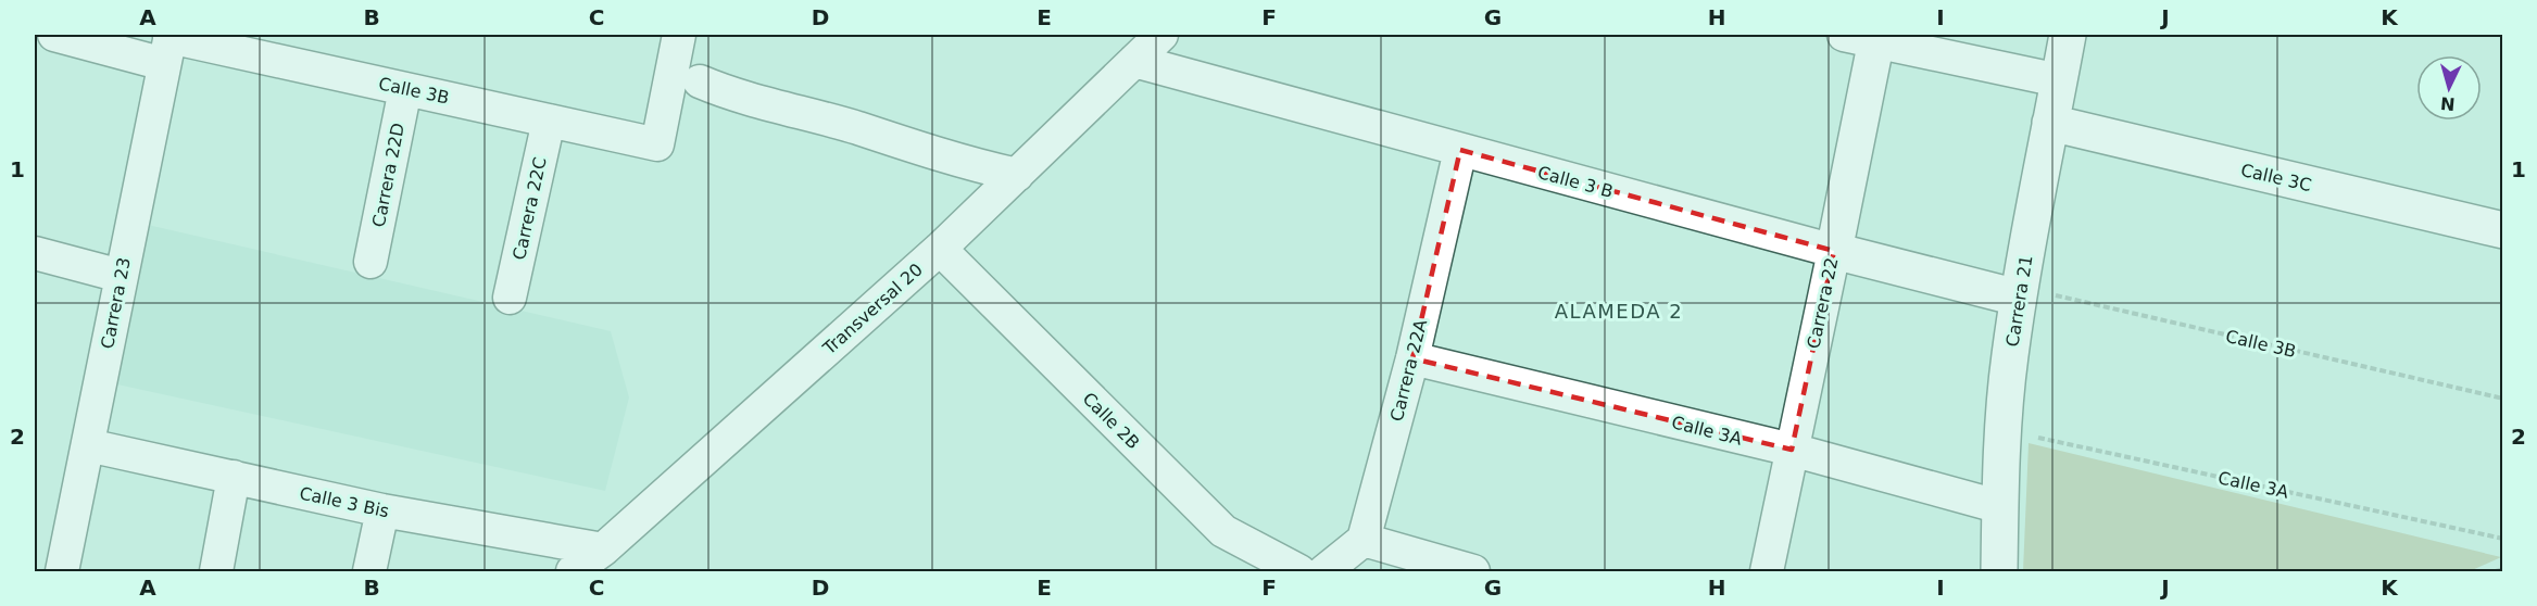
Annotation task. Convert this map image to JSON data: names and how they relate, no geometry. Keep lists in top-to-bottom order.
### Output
{
  "streets": {
    "street": [
      "Calle 3B",
      "Carrera 22D",
      "Calle 3C",
      "Calle 3 B",
      "Carrera 22C",
      "Carrera 21",
      "Carrera 23",
      "Carrera 22",
      "Transversal 20",
      "Carrera 22A",
      "Calle 2B",
      "Calle 3A",
      "Calle 3 Bis"
    ]
  },
  "crossings": [
    ["Calle 3B", "Carrera 22D"],
    ["Calle 3B", "Calle 3 B"],
    ["Calle 3B", "Carrera 22C"],
    ["Calle 3B", "Carrera 21"],
    ["Calle 3B", "Carrera 23"],
    ["Calle 3C", "Carrera 21"],
    ["Calle 3 B", "Carrera 21"],
    ["Calle 3 B", "Carrera 22"],
    ["Calle 3 B", "Transversal 20"],
    ["Calle 3 B", "Carrera 22A"],
    ["Carrera 21", "Calle 3A"],
    ["Carrera 23", "Calle 3 Bis"],
    ["Carrera 22", "Calle 3A"],
    ["Transversal 20", "Calle 2B"],
    ["Transversal 20", "Calle 3 Bis"],
    ["Carrera 22A", "Calle 3A"]
  ],
  "districts": ["ALAMEDA 2"],
  "north": "bottom",
  "grid": {
    "columns": [
      "A",
      "B",
      "C",
      "D",
      "E",
      "F",
      "G",
      "H",
      "I",
      "J",
      "K"
    ],
    "rows": ["1", "2"]
  }
}
